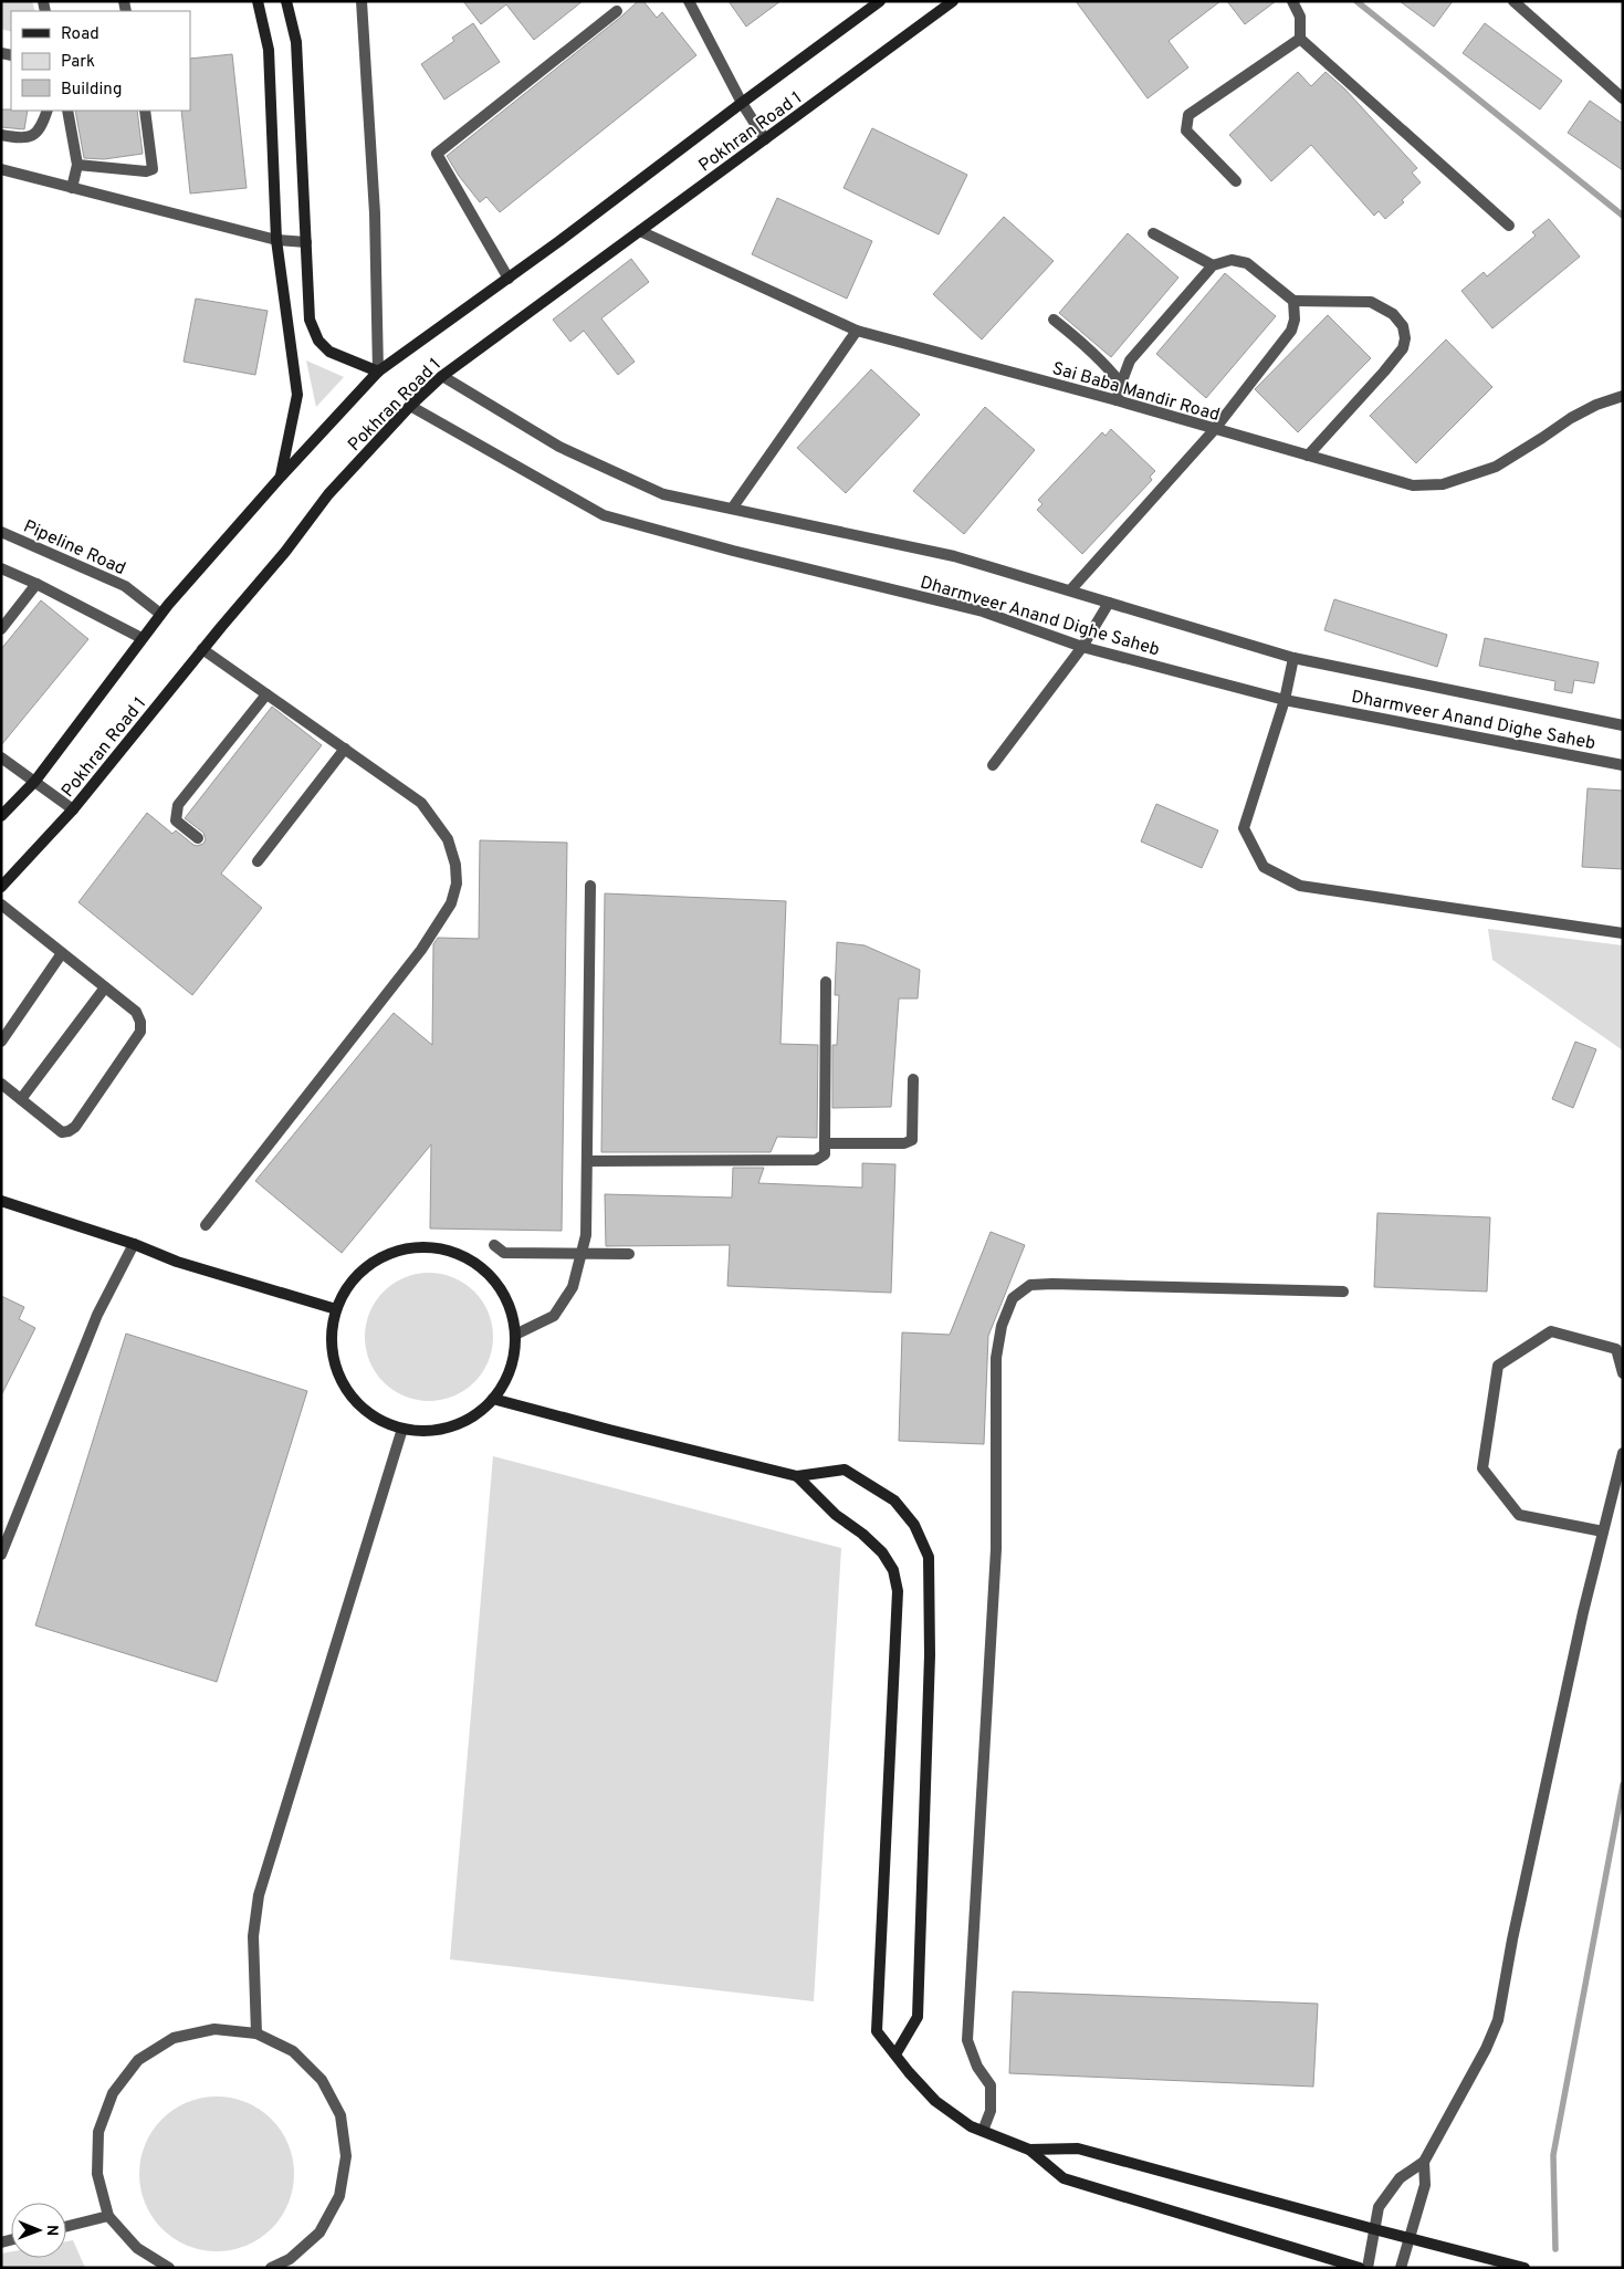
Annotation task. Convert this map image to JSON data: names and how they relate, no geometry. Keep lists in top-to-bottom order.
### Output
{
  "streets": {
    "street": [
      "Pokhran Road 1",
      "Sai Baba Mandir Road",
      "Pipeline Road",
      "Dharmveer Anand Dighe Saheb"
    ]
  },
  "crossings": [
    ["Pokhran Road 1", "Sai Baba Mandir Road"],
    ["Pokhran Road 1", "Pipeline Road"],
    ["Pokhran Road 1", "Dharmveer Anand Dighe Saheb"]
  ],
  "legend": ["Road", "Park", "Building"],
  "north": "right"
}
